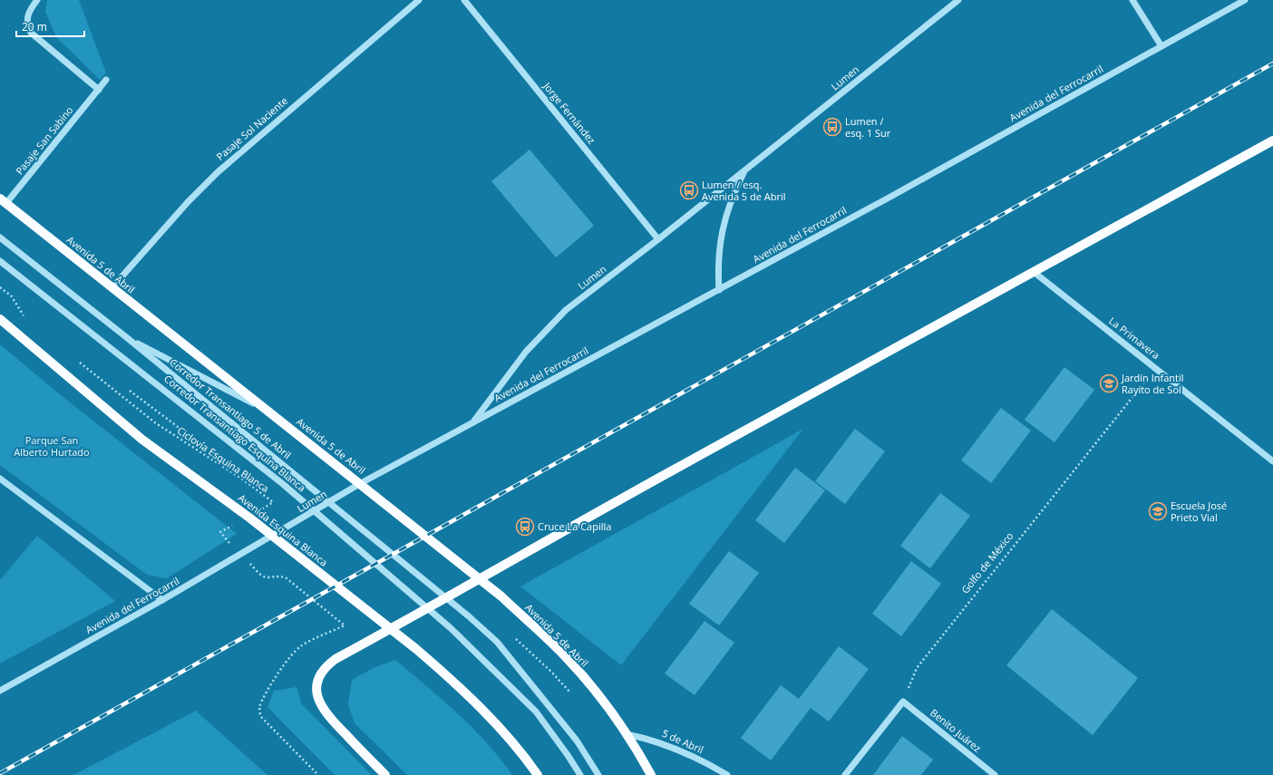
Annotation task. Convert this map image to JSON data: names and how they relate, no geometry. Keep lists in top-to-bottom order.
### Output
{
  "streets": {
    "main road": ["Avenida 5 de Abril", "Avenida Esquina Blanca"],
    "street": [
      "Lumen",
      "Avenida del Ferrocarril",
      "Jorge Fernández",
      "Pasaje Sol Naciente",
      "Pasaje San Sabino",
      "La Primavera",
      "Corredor Transantiago 5 de Abril",
      "Corredor Transantiago Esquina Blanca",
      "Benito Juárez",
      "5 de Abril"
    ],
    "path": ["Ciclovía Esquina Blanca", "Golfo de México"]
  },
  "crossings": [
    ["Lumen", "Avenida del Ferrocarril"],
    ["Lumen", "Jorge Fernández"],
    ["Lumen", "Avenida 5 de Abril"],
    ["Lumen", "Corredor Transantiago 5 de Abril"],
    ["Lumen", "Corredor Transantiago Esquina Blanca"],
    ["Lumen", "Avenida Esquina Blanca"],
    ["Avenida del Ferrocarril", "Avenida 5 de Abril"],
    ["Avenida del Ferrocarril", "Ciclovía Esquina Blanca"],
    ["Avenida del Ferrocarril", "Avenida Esquina Blanca"],
    ["Pasaje Sol Naciente", "Avenida 5 de Abril"],
    ["Pasaje San Sabino", "Avenida 5 de Abril"],
    ["Avenida 5 de Abril", "5 de Abril"],
    ["La Primavera", "Golfo de México"],
    ["Ciclovía Esquina Blanca", "Avenida Esquina Blanca"],
    ["Golfo de México", "Benito Juárez"]
  ],
  "parks": ["Parque San Alberto Hurtado"],
  "places": {
    "bus stop": ["Lumen / esq. 1 Sur", "Lumen / esq. Avenida 5 de Abril", "Cruce La Capilla"],
    "school or university": ["Jardín Infantil Rayito de Sol", "Escuela José Prieto Vial"]
  },
  "scale_bar": "20 m"
}
